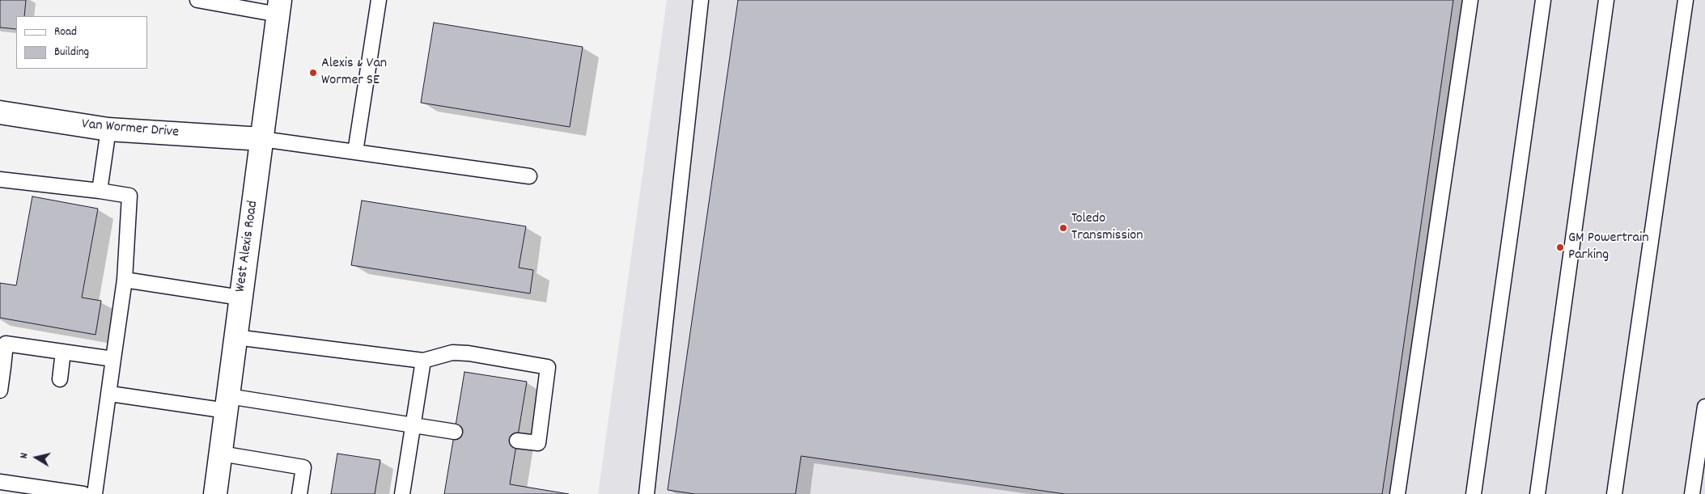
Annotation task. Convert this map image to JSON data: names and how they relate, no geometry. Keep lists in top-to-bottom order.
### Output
{
  "streets": {
    "main road": ["Van Wormer Drive", "West Alexis Road"]
  },
  "crossings": [
    ["Van Wormer Drive", "West Alexis Road"]
  ],
  "places": ["Alexis & Van Wormer SE", "Toledo Transmission", "GM Powertrain Parking"],
  "legend": ["Road", "Building"],
  "north": "left"
}
